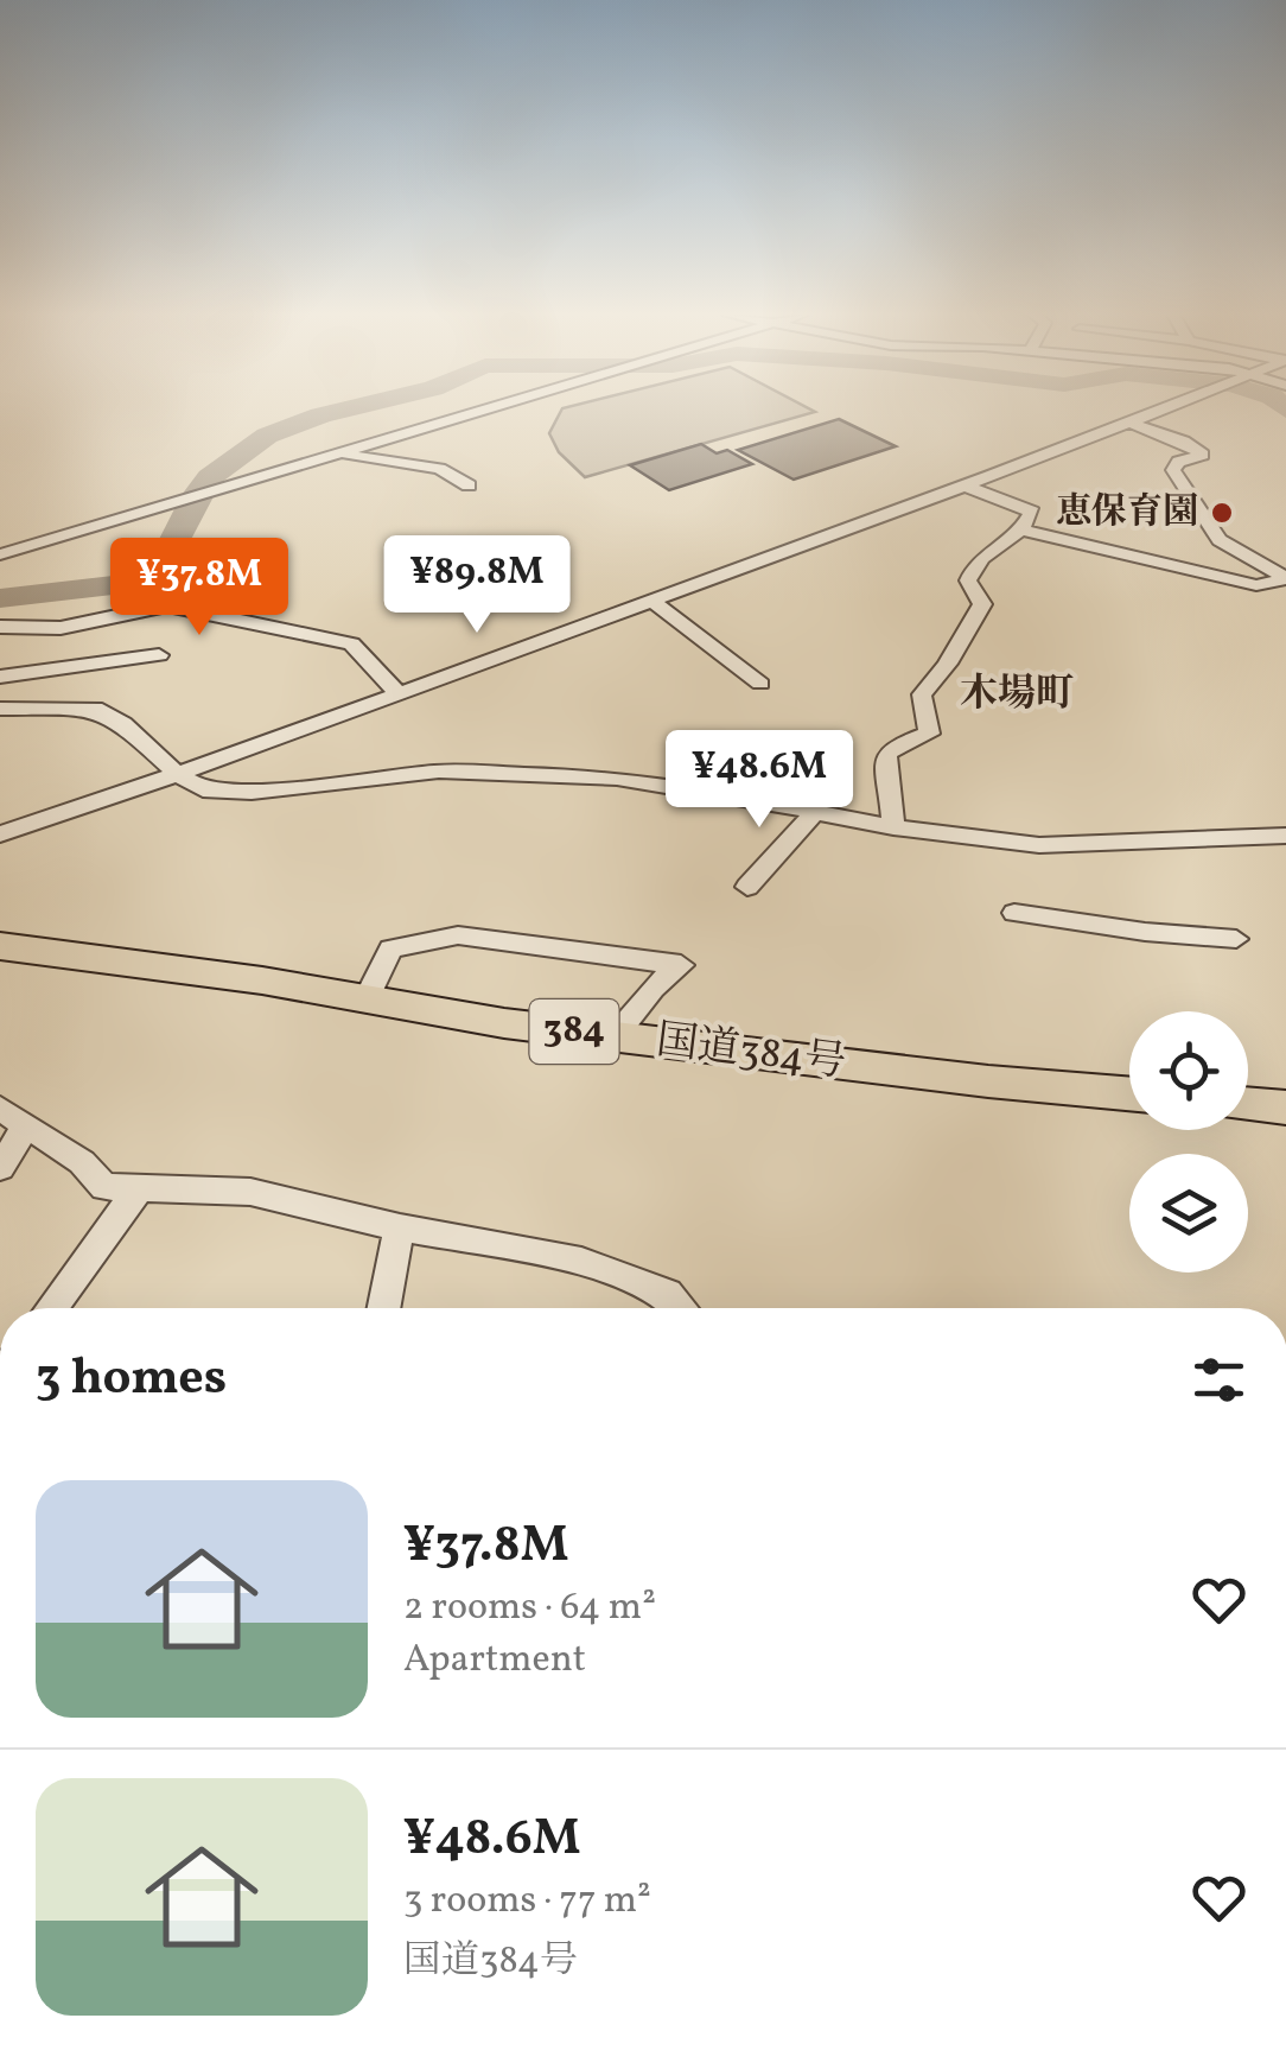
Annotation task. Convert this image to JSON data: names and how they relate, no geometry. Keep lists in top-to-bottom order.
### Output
{
  "streets": {
    "highway": ["384", "国道384号"]
  },
  "districts": ["木場町"],
  "places": ["恵保育園"],
  "page": {
    "price": ["¥89.8M", "¥37.8M", "¥48.6M"],
    "heading": "3 homes",
    "list": [
      {
        "name": "¥37.8M",
        "note": "2 rooms · 64 m² · Apartment"
      },
      {
        "name": "¥48.6M",
        "note": "3 rooms · 77 m² · 国道384号"
      }
    ]
  }
}
